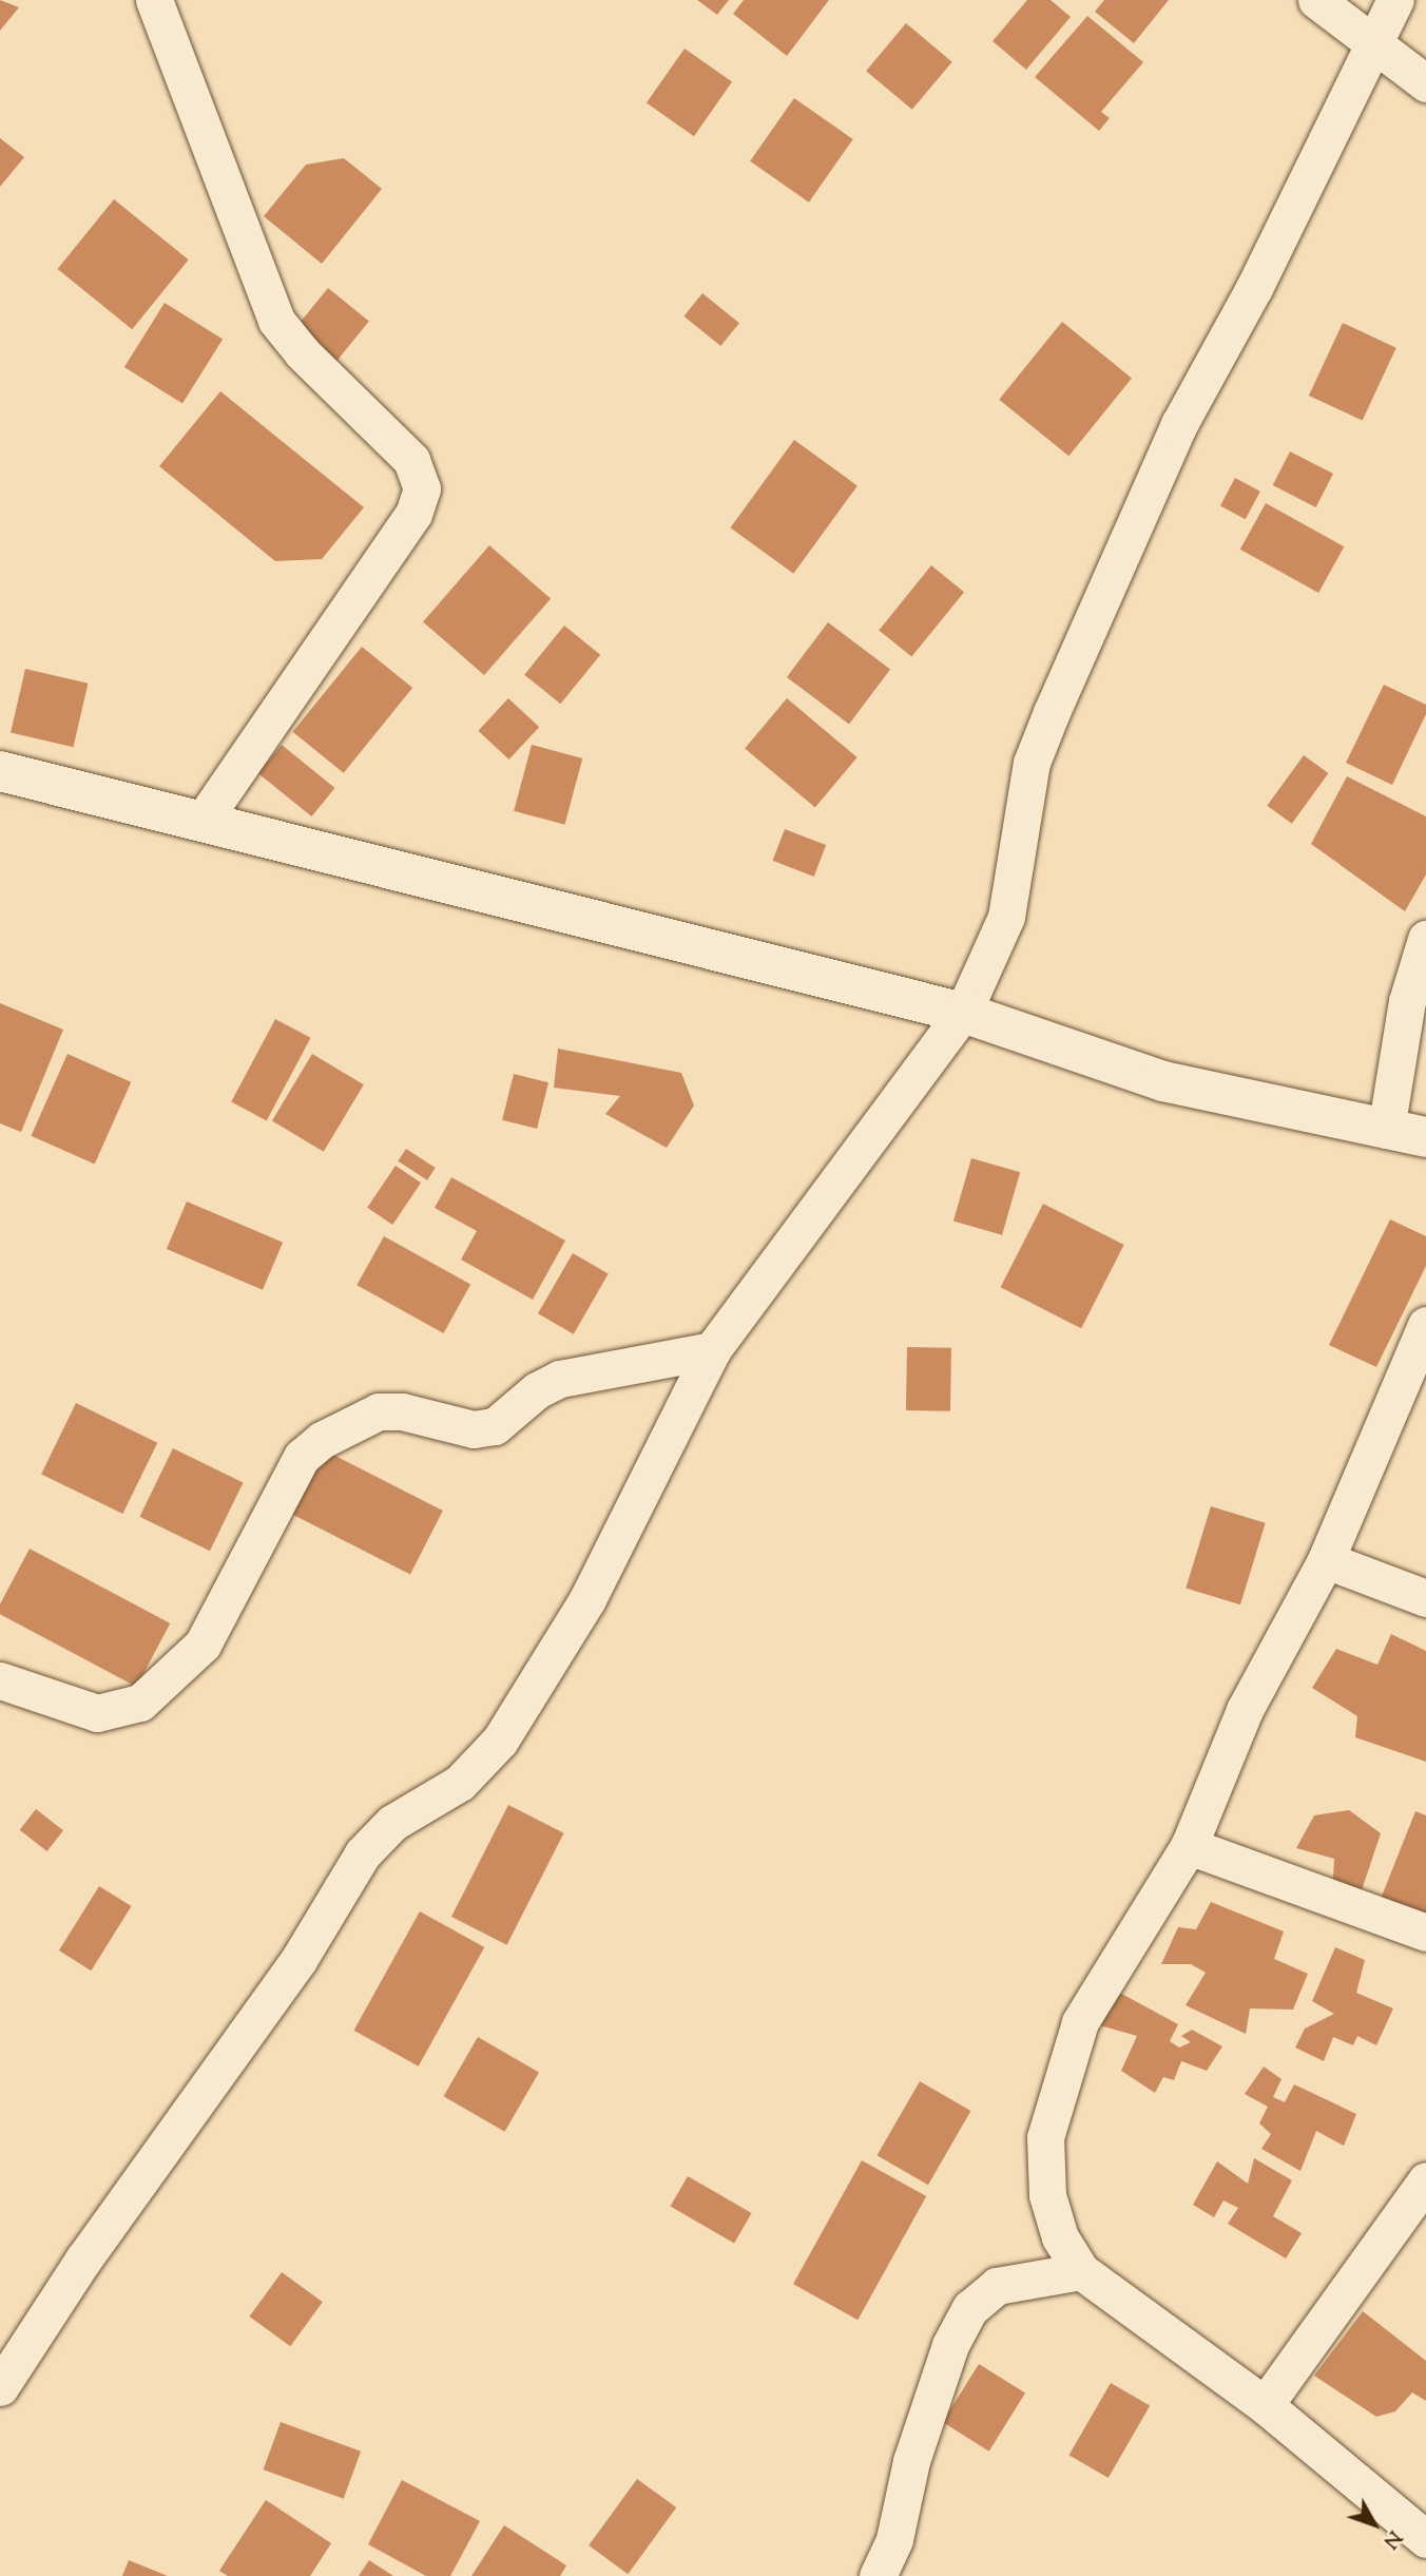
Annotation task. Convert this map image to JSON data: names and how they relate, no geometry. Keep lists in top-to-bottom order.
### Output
{
  "north": "bottom right"
}
